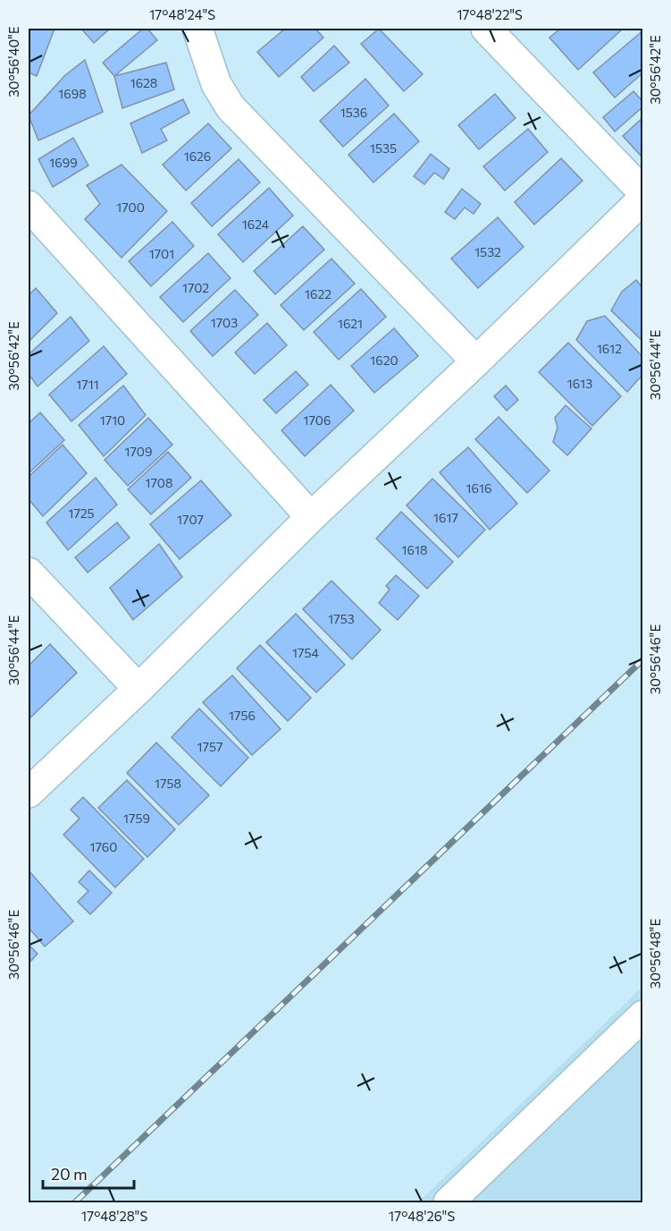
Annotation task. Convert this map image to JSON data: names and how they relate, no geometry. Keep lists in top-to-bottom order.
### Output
{
  "house_numbers": [
    "1628",
    "1698",
    "1536",
    "1535",
    "1626",
    "1699",
    "1700",
    "1624",
    "1532",
    "1701",
    "1702",
    "1622",
    "1703",
    "1621",
    "1612",
    "1620",
    "1613",
    "1711",
    "1710",
    "1706",
    "1709",
    "1708",
    "1616",
    "1725",
    "1617",
    "1707",
    "1618",
    "1753",
    "1754",
    "1756",
    "1757",
    "1758",
    "1759",
    "1760"
  ],
  "scale_bar": "20 m",
  "coordinates": [
    "17°48'24\"S",
    "17°48'22\"S",
    "30°56'40\"E",
    "30°56'42\"E",
    "30°56'44\"E",
    "30°56'46\"E",
    "30°56'48\"E",
    "17°48'28\"S",
    "17°48'26\"S"
  ]
}
